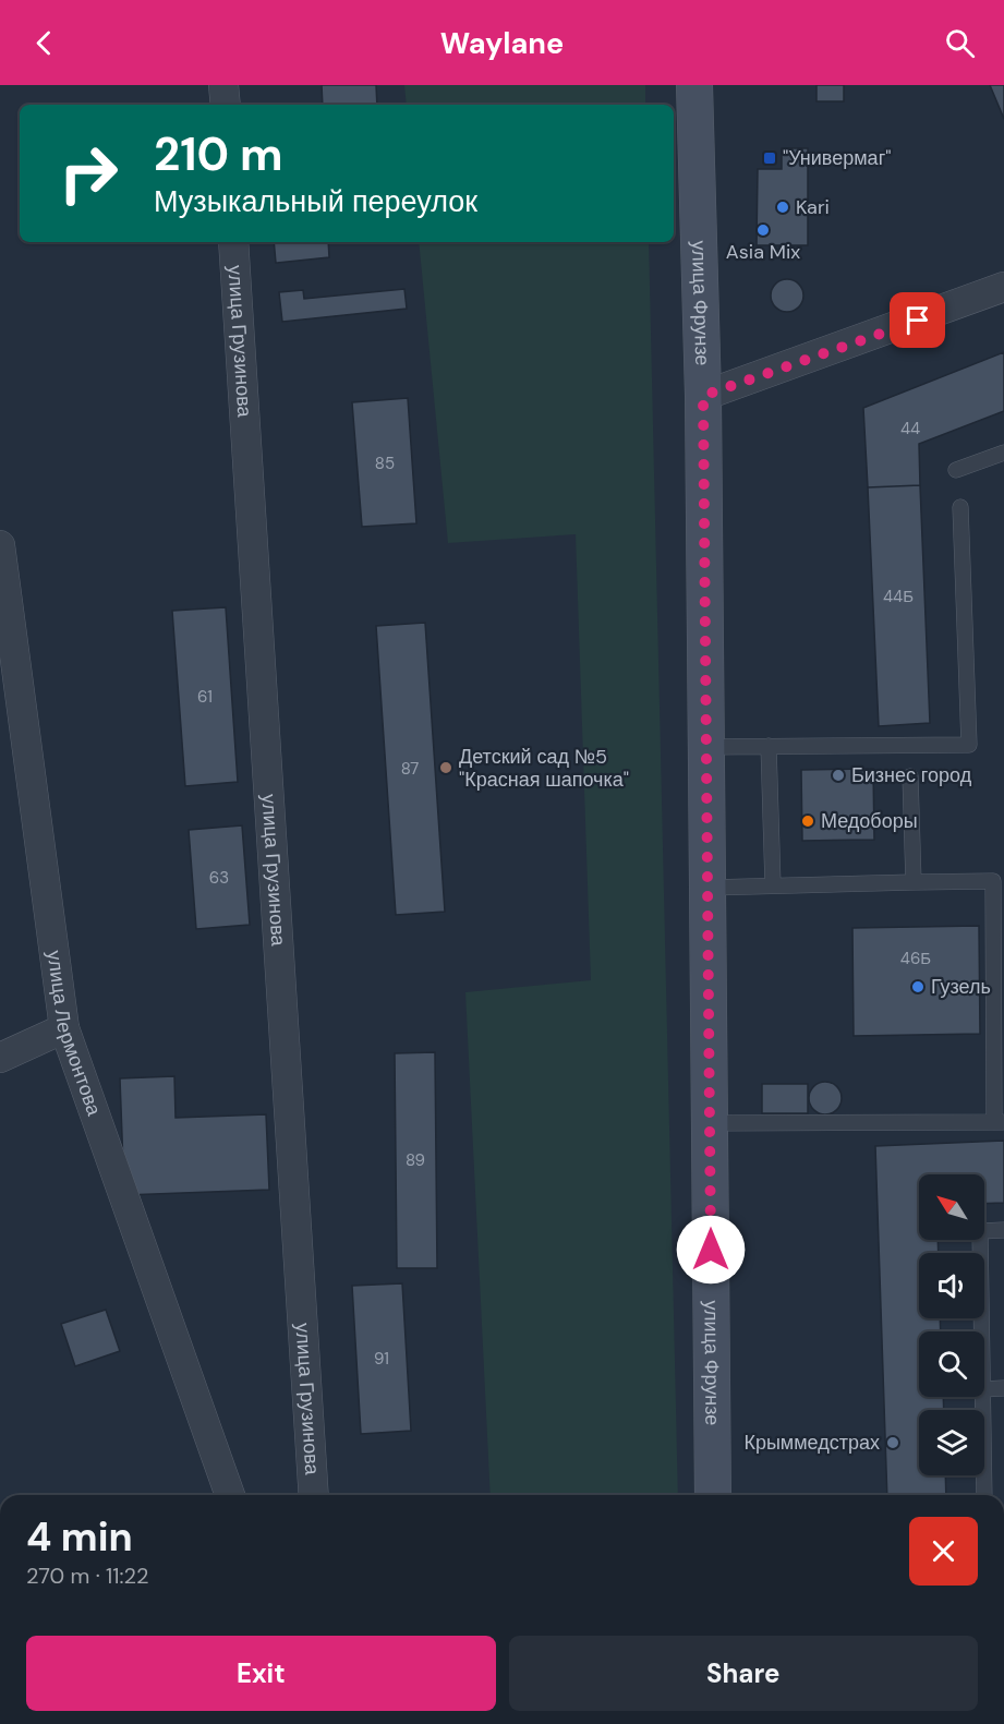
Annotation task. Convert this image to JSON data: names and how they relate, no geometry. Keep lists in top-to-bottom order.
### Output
{
  "streets": {
    "main road": ["улица Фрунзе"],
    "street": ["улица Грузинова", "улица Лермонтова"]
  },
  "places": {
    "transit": ["\"Универмаг\""],
    "other": [
      "Kari",
      "Asia Mix",
      "Детский сад №5 \"Красная шапочка\"",
      "Бизнес город",
      "Медоборы",
      "Гузель",
      "Крыммедстрах"
    ]
  },
  "house_numbers": [
    "44",
    "85",
    "44Б",
    "61",
    "87",
    "63",
    "46Б",
    "89",
    "91"
  ],
  "north": "top left",
  "page": {
    "header": "Waylane",
    "turn": ["210 m", "Музыкальный переулок"],
    "heading": ["4 min", "270 m · 11:22"],
    "buttons": ["Exit", "Share"]
  }
}
